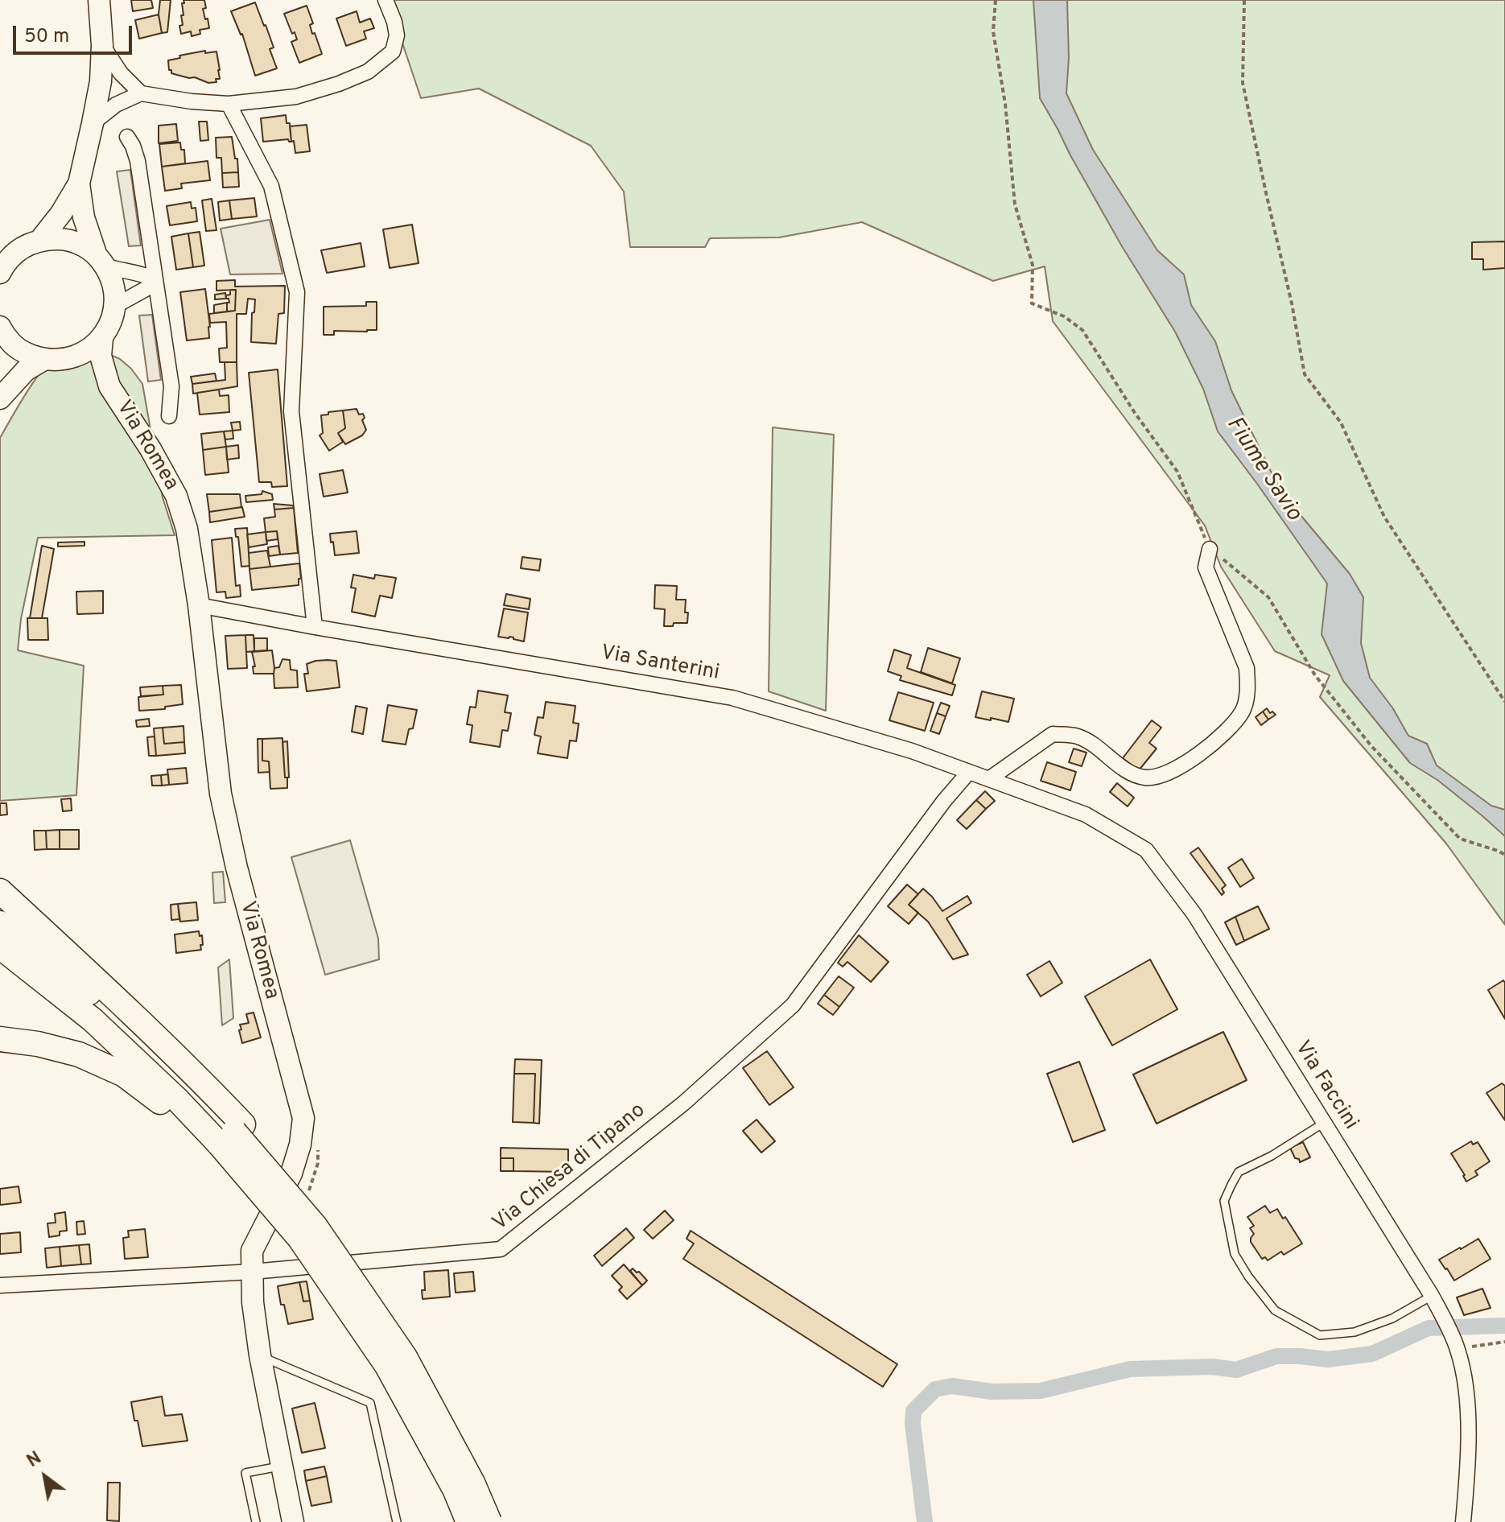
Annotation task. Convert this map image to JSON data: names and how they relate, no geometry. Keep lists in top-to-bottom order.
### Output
{
  "streets": {
    "main road": ["Via Romea"],
    "street": ["Via Santerini", "Via Faccini", "Via Chiesa di Tipano"]
  },
  "crossings": [
    ["Via Romea", "Via Santerini"],
    ["Via Romea", "Via Chiesa di Tipano"],
    ["Via Santerini", "Via Faccini"],
    ["Via Santerini", "Via Chiesa di Tipano"]
  ],
  "water": ["Fiume Savio"],
  "scale_bar": "50 m",
  "north": "top left"
}
